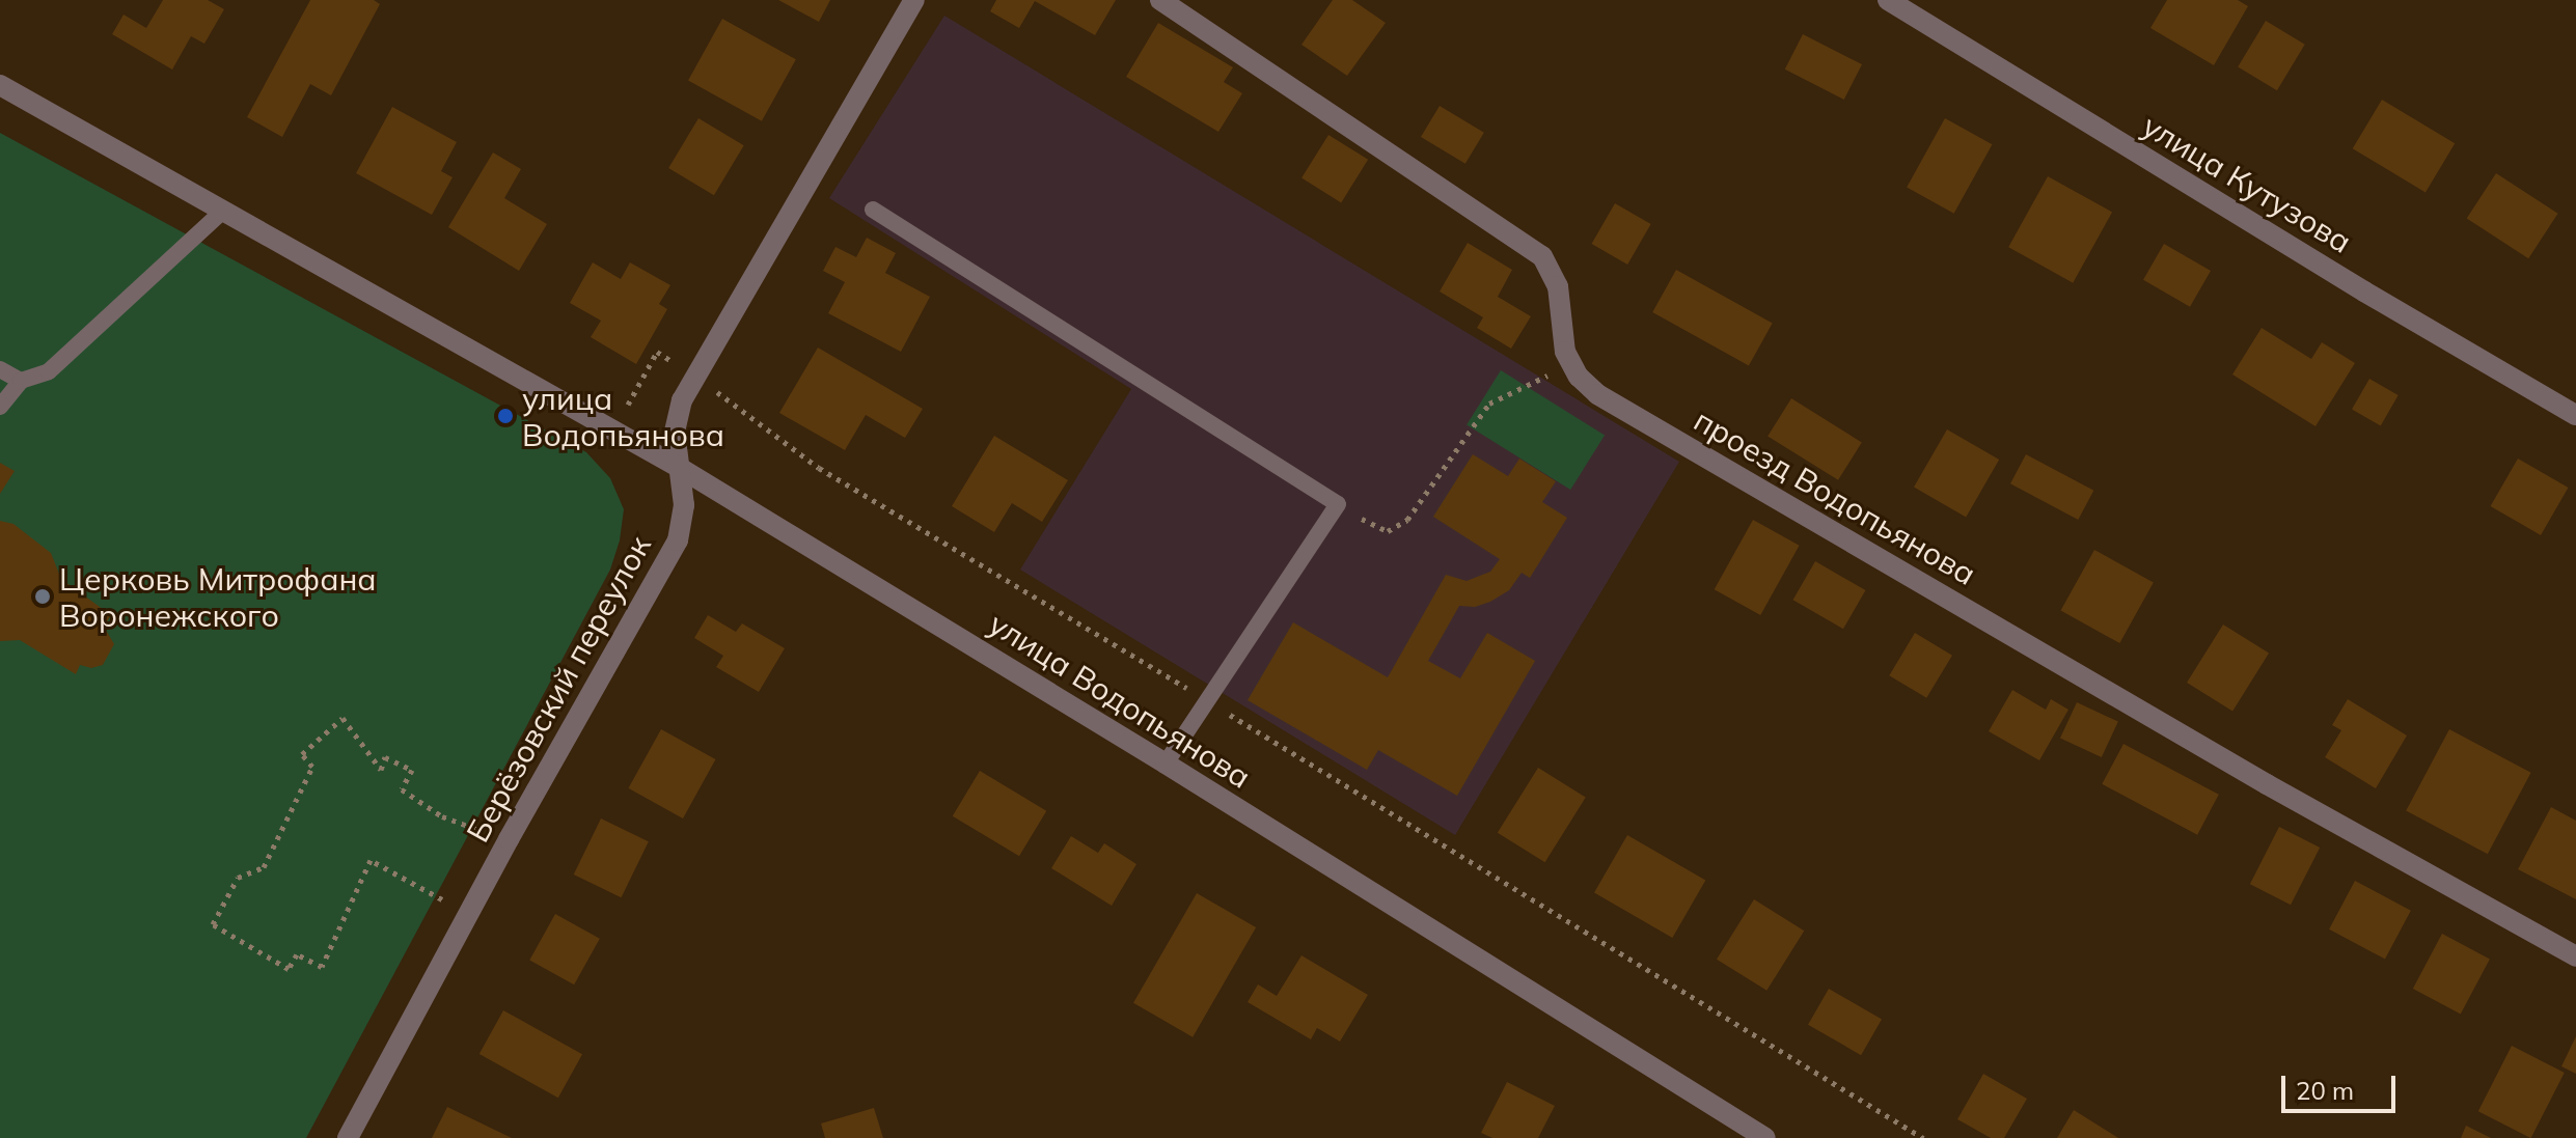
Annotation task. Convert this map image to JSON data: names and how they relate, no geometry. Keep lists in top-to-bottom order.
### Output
{
  "streets": {
    "street": [
      "улица Кутузова",
      "проезд Водопьянова",
      "Берёзовский переулок",
      "улица Водопьянова"
    ]
  },
  "crossings": [
    ["Берёзовский переулок", "улица Водопьянова"]
  ],
  "places": ["улица Водопьянова", "Церковь Митрофана Воронежского"],
  "scale_bar": "20 m"
}
